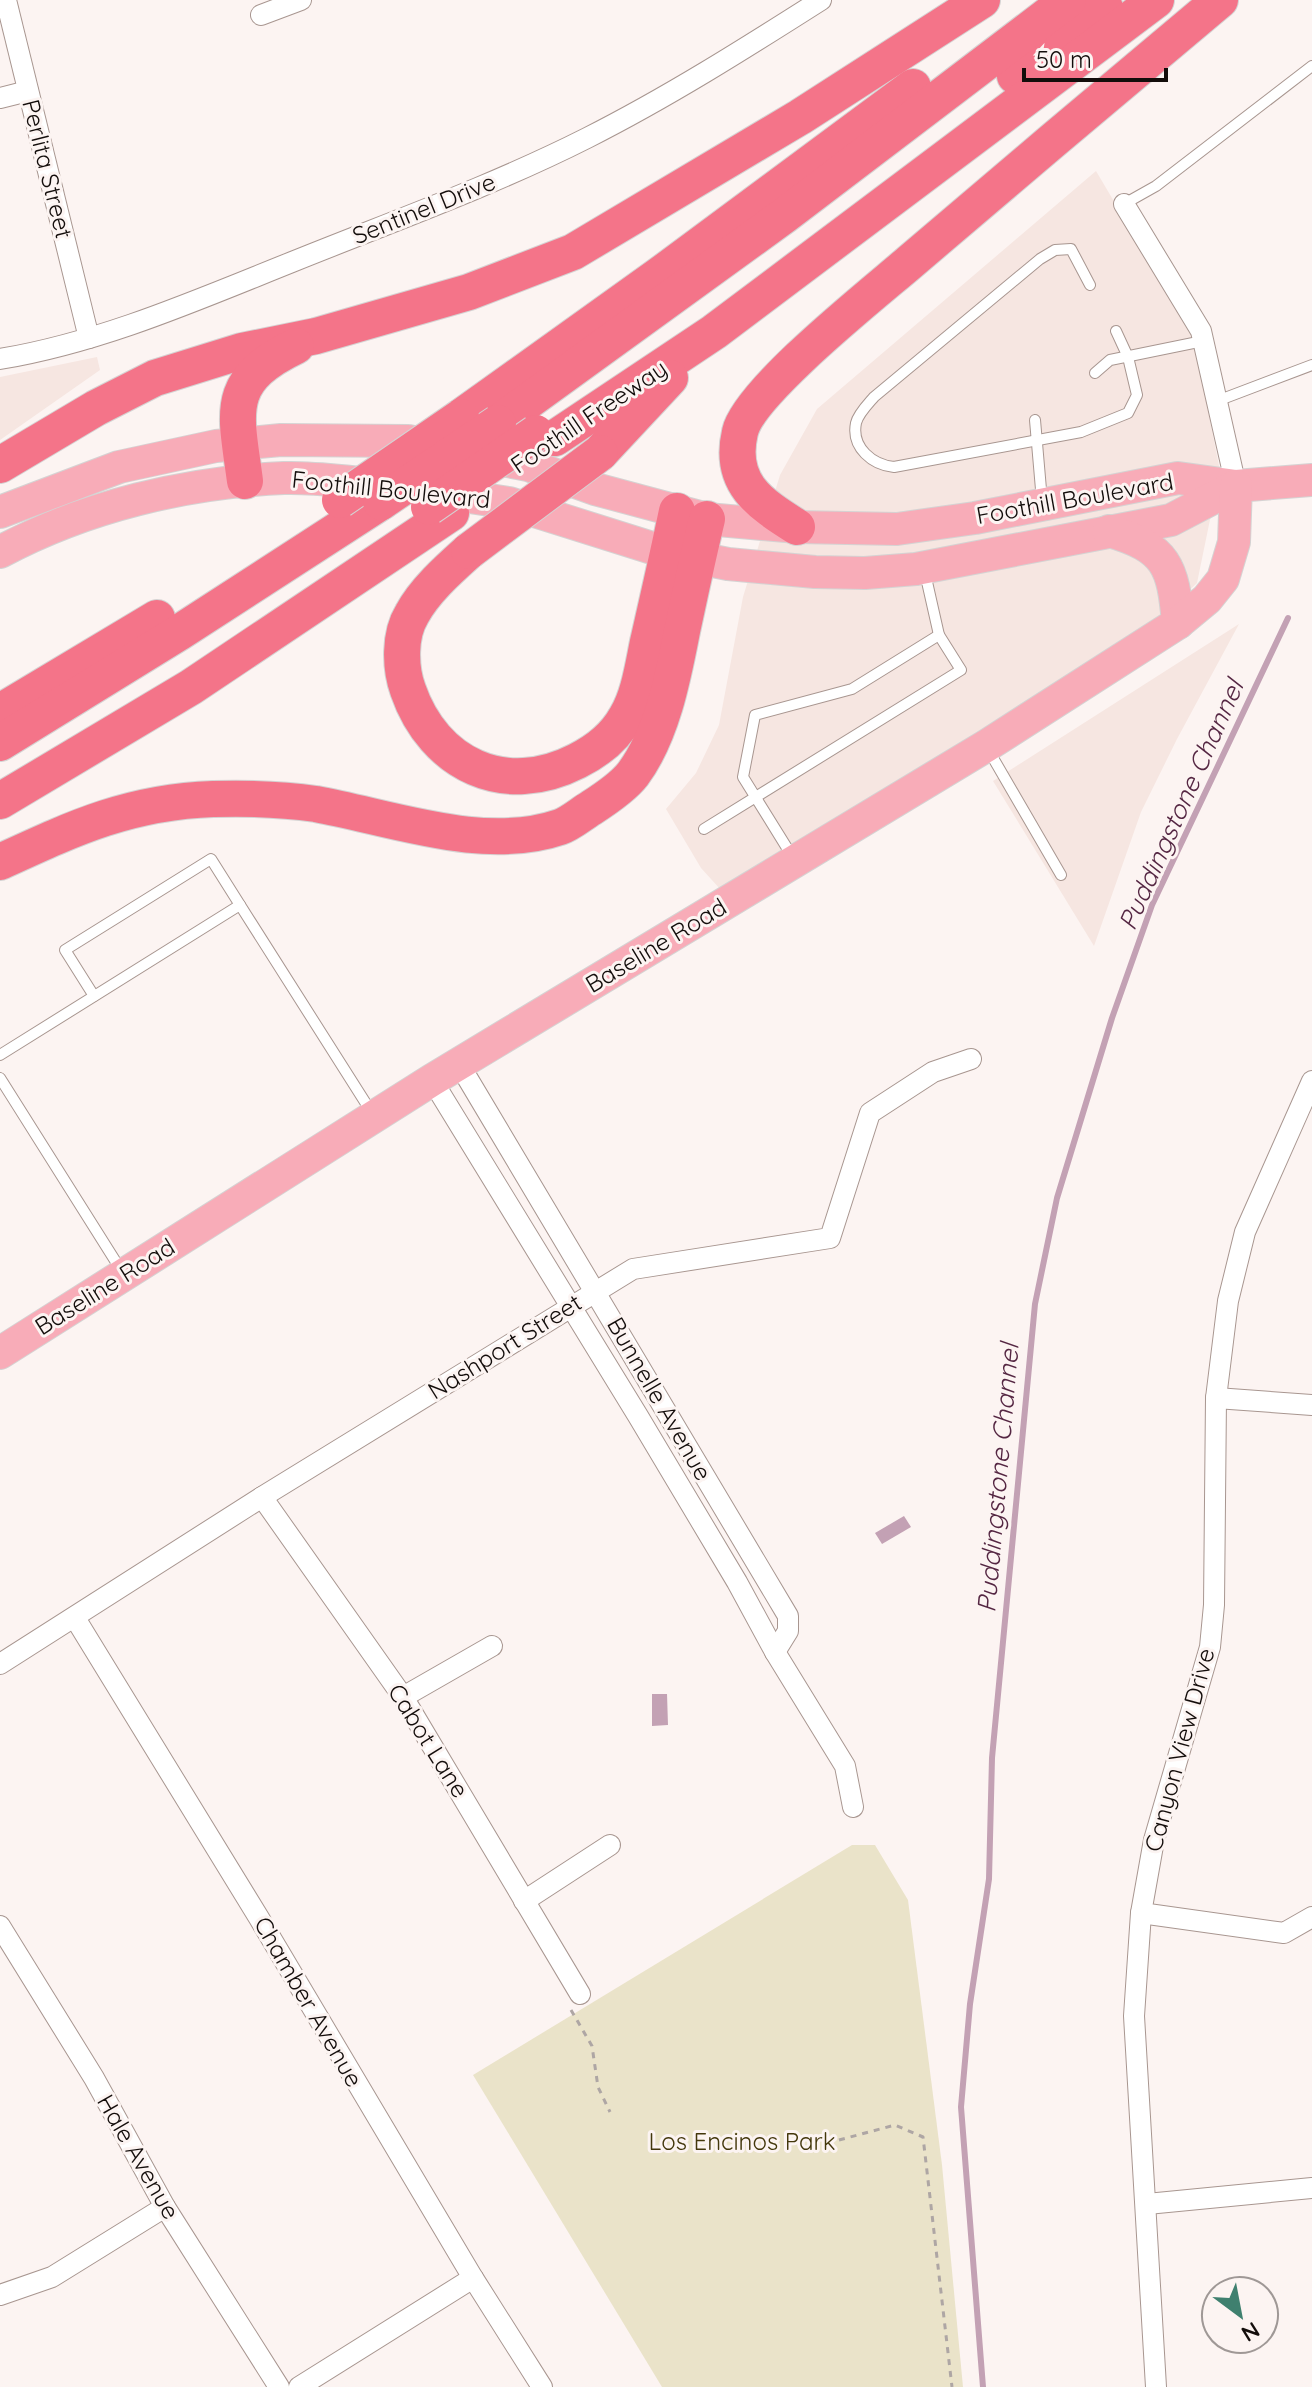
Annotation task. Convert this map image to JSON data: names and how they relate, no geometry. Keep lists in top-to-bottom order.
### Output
{
  "streets": {
    "highway": ["Foothill Freeway"],
    "main road": ["Foothill Boulevard", "Baseline Road"],
    "street": [
      "Perlita Street",
      "Sentinel Drive",
      "Nashport Street",
      "Bunnelle Avenue",
      "Cabot Lane",
      "Canyon View Drive",
      "Chamber Avenue",
      "Hale Avenue"
    ]
  },
  "crossings": [
    ["Perlita Street", "Sentinel Drive"],
    ["Foothill Boulevard", "Baseline Road"],
    ["Baseline Road", "Bunnelle Avenue"],
    ["Nashport Street", "Bunnelle Avenue"],
    ["Nashport Street", "Cabot Lane"],
    ["Nashport Street", "Chamber Avenue"]
  ],
  "water": ["Puddingstone Channel"],
  "parks": ["Los Encinos Park"],
  "scale_bar": "50 m",
  "north": "bottom right"
}
